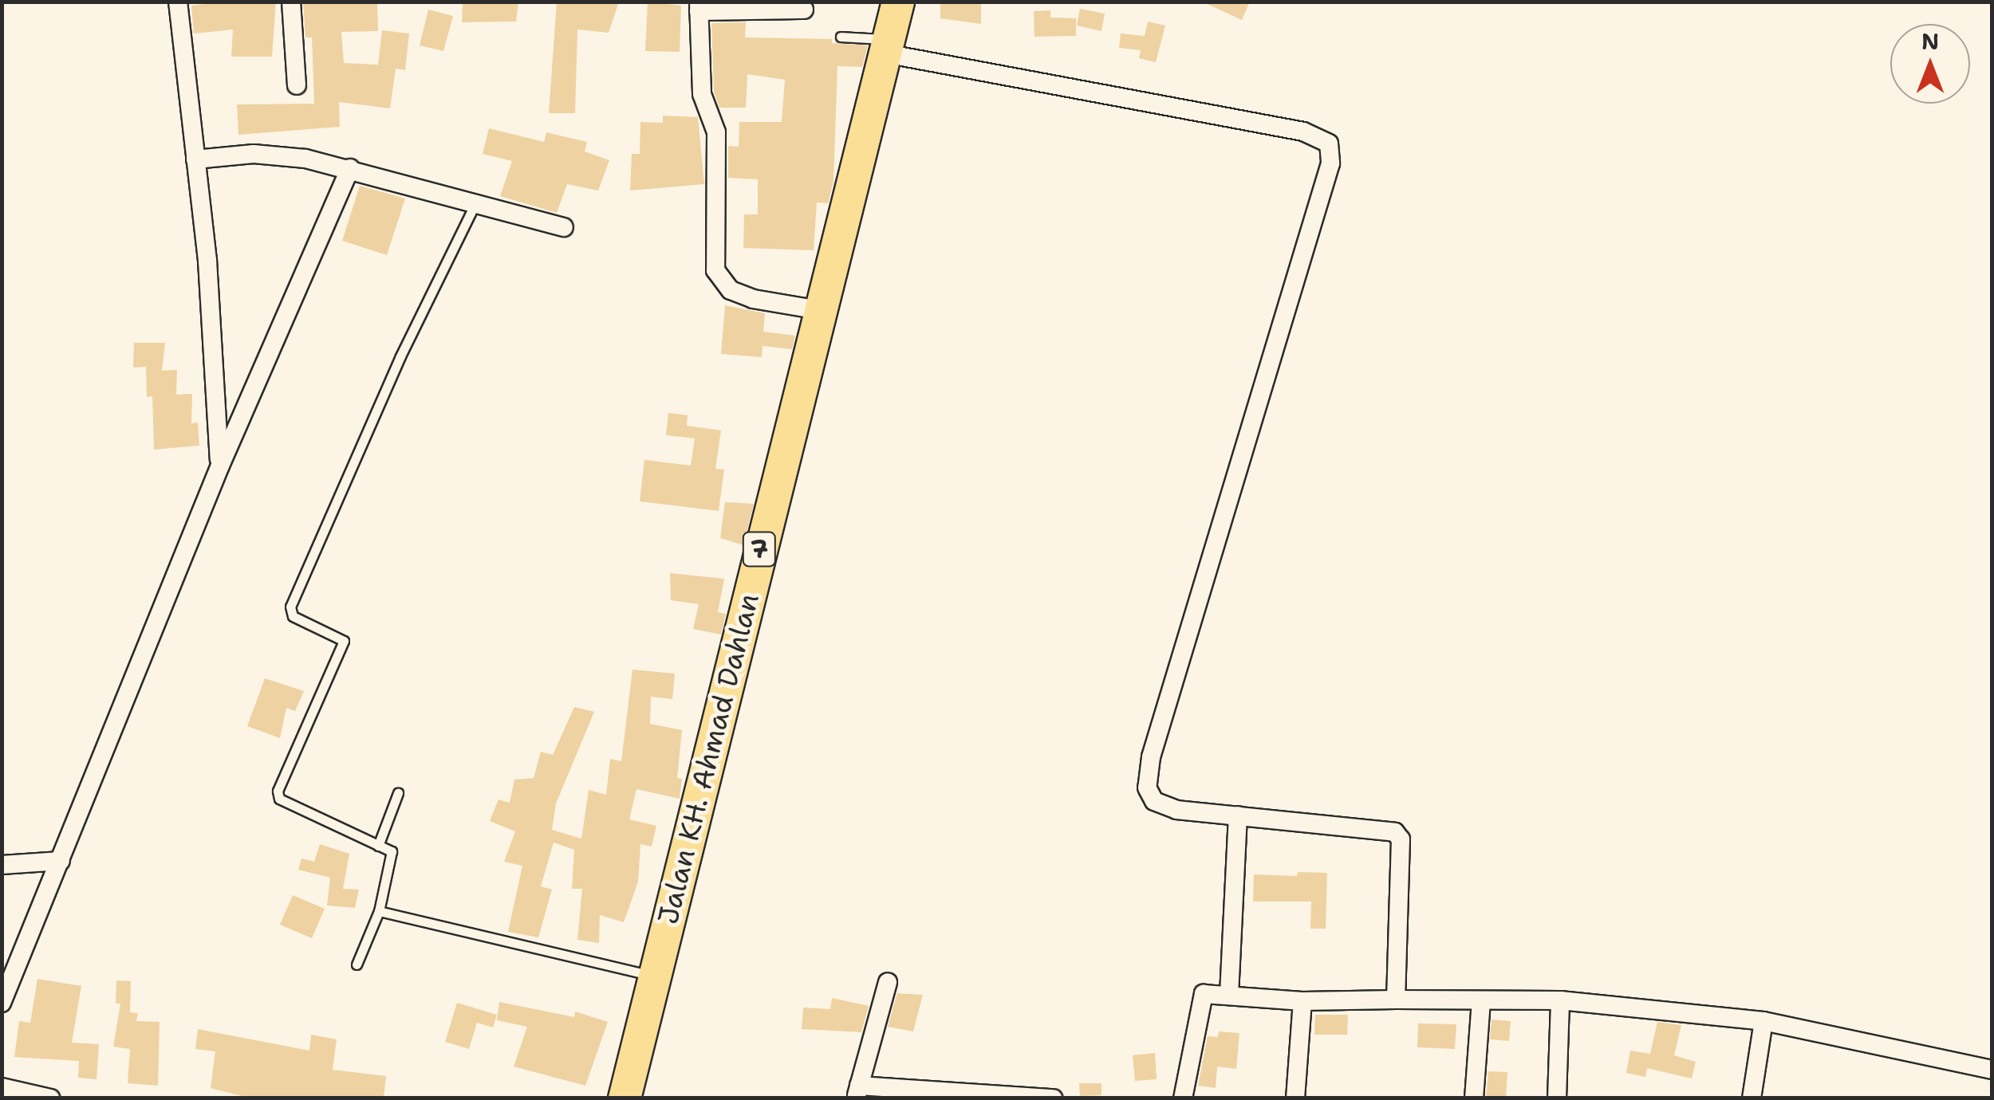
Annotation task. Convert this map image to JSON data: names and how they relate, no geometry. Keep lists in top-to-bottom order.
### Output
{
  "streets": {
    "highway": ["7", "Jalan KH. Ahmad Dahlan"]
  },
  "north": "top"
}
